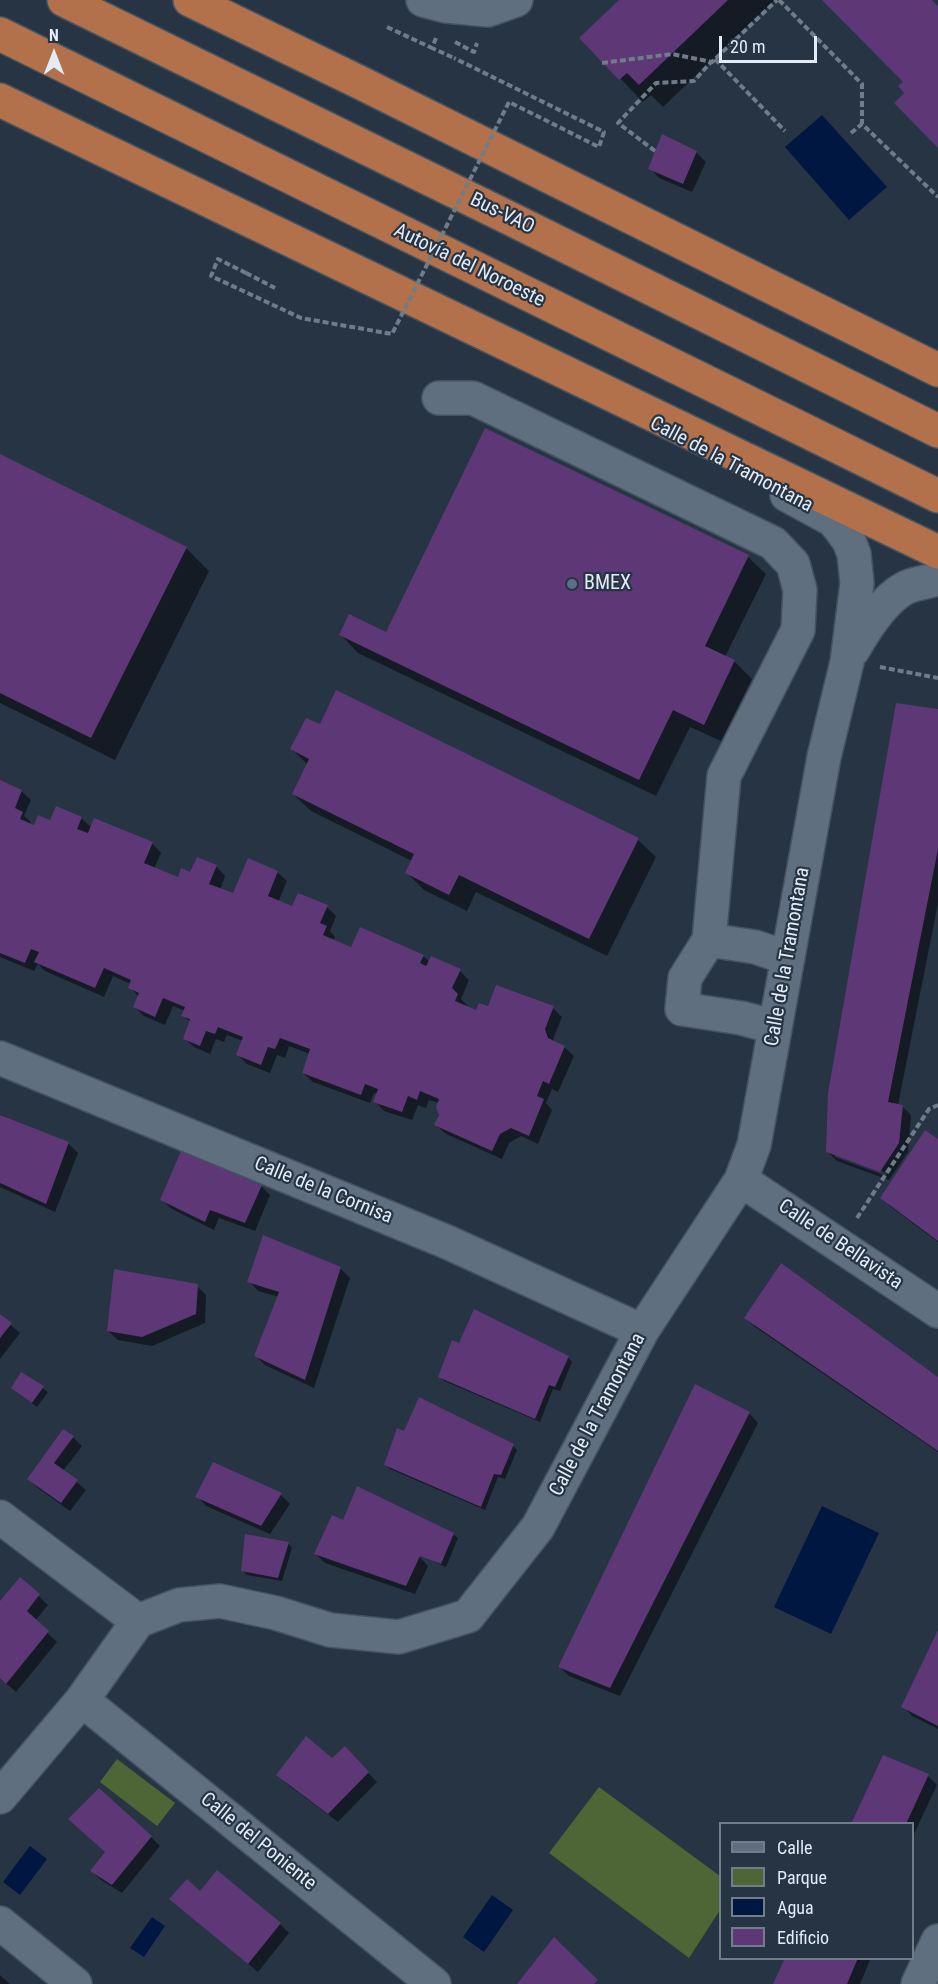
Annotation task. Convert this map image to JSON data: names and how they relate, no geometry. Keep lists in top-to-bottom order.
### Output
{
  "streets": {
    "highway": ["Bus-VAO", "Autovía del Noroeste"],
    "street": [
      "Calle de la Tramontana",
      "Calle de la Cornisa",
      "Calle de Bellavista",
      "Calle del Poniente"
    ]
  },
  "crossings": [
    ["Calle de la Tramontana", "Calle de la Cornisa"],
    ["Calle de la Tramontana", "Calle de Bellavista"]
  ],
  "places": ["BMEX"],
  "legend": [
    "Calle",
    "Parque",
    "Agua",
    "Edificio"
  ],
  "scale_bar": "20 m",
  "north": "top"
}
